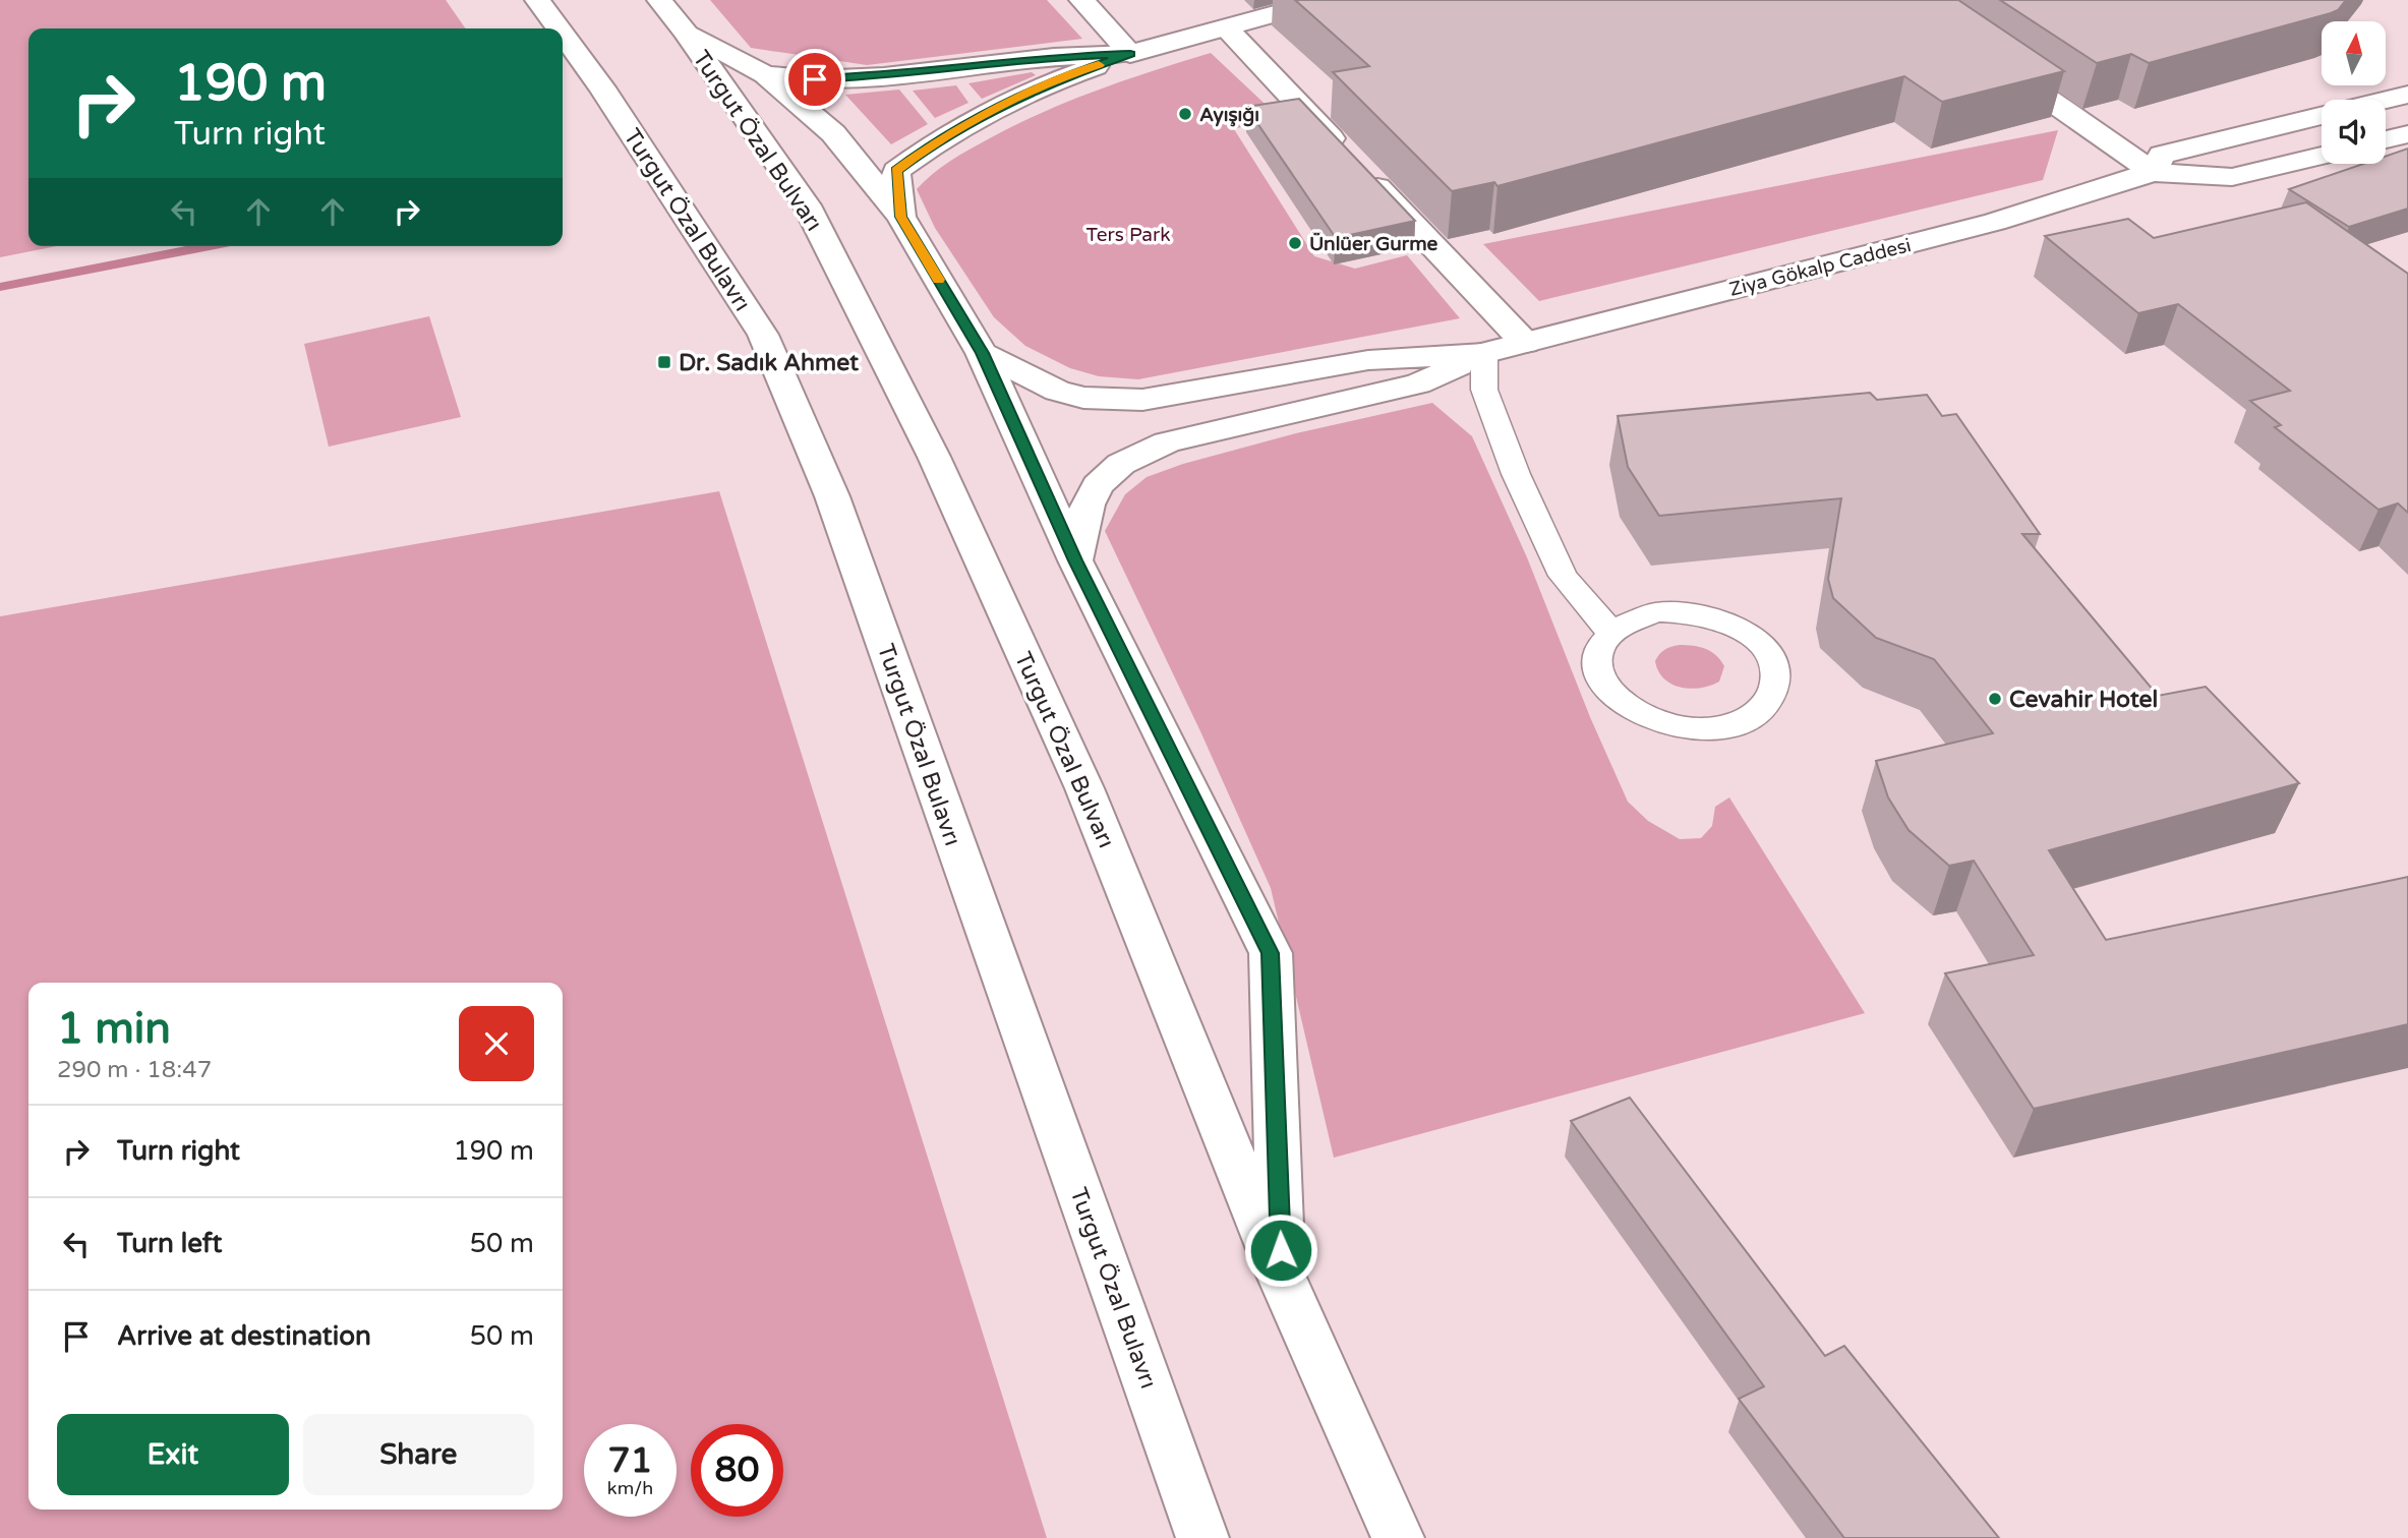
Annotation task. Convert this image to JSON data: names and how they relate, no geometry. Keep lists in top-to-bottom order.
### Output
{
  "streets": {
    "main road": ["Turgut Özal Bulvarı", "Turgut Özal Bulavrı", "Ziya Gökalp Caddesi"]
  },
  "parks": ["Ters Park"],
  "places": {
    "other": ["Ayışığı", "Ünlüer Gurme", "Cevahir Hotel"],
    "transit": ["Dr. Sadık Ahmet"]
  },
  "north": "top",
  "page": {
    "turn": ["190 m", "Turn right"],
    "heading": ["1 min", "290 m · 18:47"],
    "list": [
      {
        "name": "Turn right",
        "value": "190 m"
      },
      {
        "name": "Turn left",
        "value": "50 m"
      },
      {
        "name": "Arrive at destination",
        "value": "50 m"
      }
    ],
    "buttons": ["Exit", "Share"],
    "speed": "71 km/h",
    "limit": "80"
  }
}
